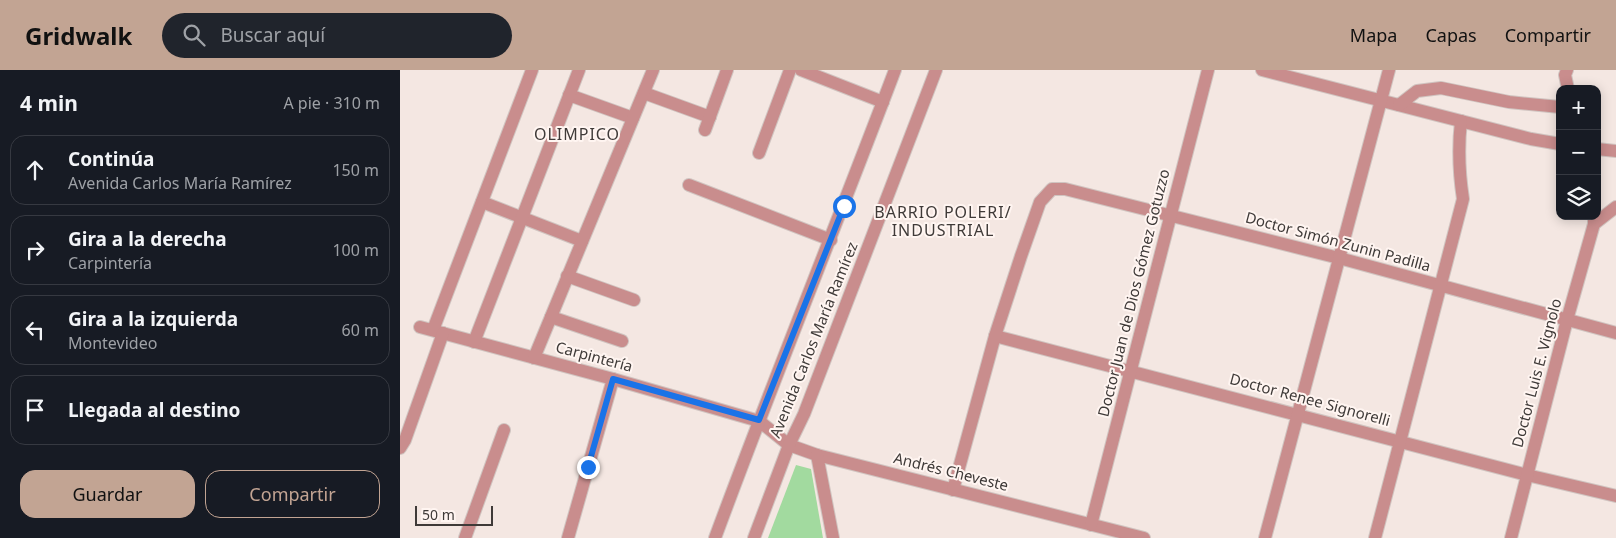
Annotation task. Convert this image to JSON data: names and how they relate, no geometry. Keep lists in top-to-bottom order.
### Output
{
  "streets": {
    "street": [
      "Doctor Simón Zunin Padilla",
      "Doctor Juan de Dios Gómez Gotuzzo",
      "Avenida Carlos María Ramírez",
      "Carpintería",
      "Doctor Luis E. Vignolo",
      "Doctor Renee Signorelli",
      "Andrés Cheveste"
    ]
  },
  "crossings": [
    ["Doctor Simón Zunin Padilla", "Doctor Juan de Dios Gómez Gotuzzo"],
    ["Doctor Simón Zunin Padilla", "Doctor Luis E. Vignolo"],
    ["Doctor Simón Zunin Padilla", "Doctor Renee Signorelli"],
    ["Doctor Juan de Dios Gómez Gotuzzo", "Doctor Renee Signorelli"],
    ["Doctor Juan de Dios Gómez Gotuzzo", "Andrés Cheveste"],
    ["Avenida Carlos María Ramírez", "Carpintería"],
    ["Avenida Carlos María Ramírez", "Andrés Cheveste"],
    ["Carpintería", "Andrés Cheveste"],
    ["Doctor Luis E. Vignolo", "Doctor Renee Signorelli"]
  ],
  "districts": ["OLIMPICO", "BARRIO POLERI/ INDUSTRIAL"],
  "scale_bar": "50 m",
  "page": {
    "header": "Gridwalk",
    "search": "Buscar aquí",
    "nav": ["Mapa", "Capas", "Compartir"],
    "heading": ["4 min", "A pie · 310 m"],
    "map_buttons": ["+", "−"],
    "list": [
      ["Continúa", "Avenida Carlos María Ramírez", "150 m"],
      ["Gira a la derecha", "Carpintería", "100 m"],
      ["Gira a la izquierda", "Montevideo", "60 m"],
      "Llegada al destino"
    ],
    "buttons": ["Guardar", "Compartir"],
    "scale": "50 m"
  }
}
